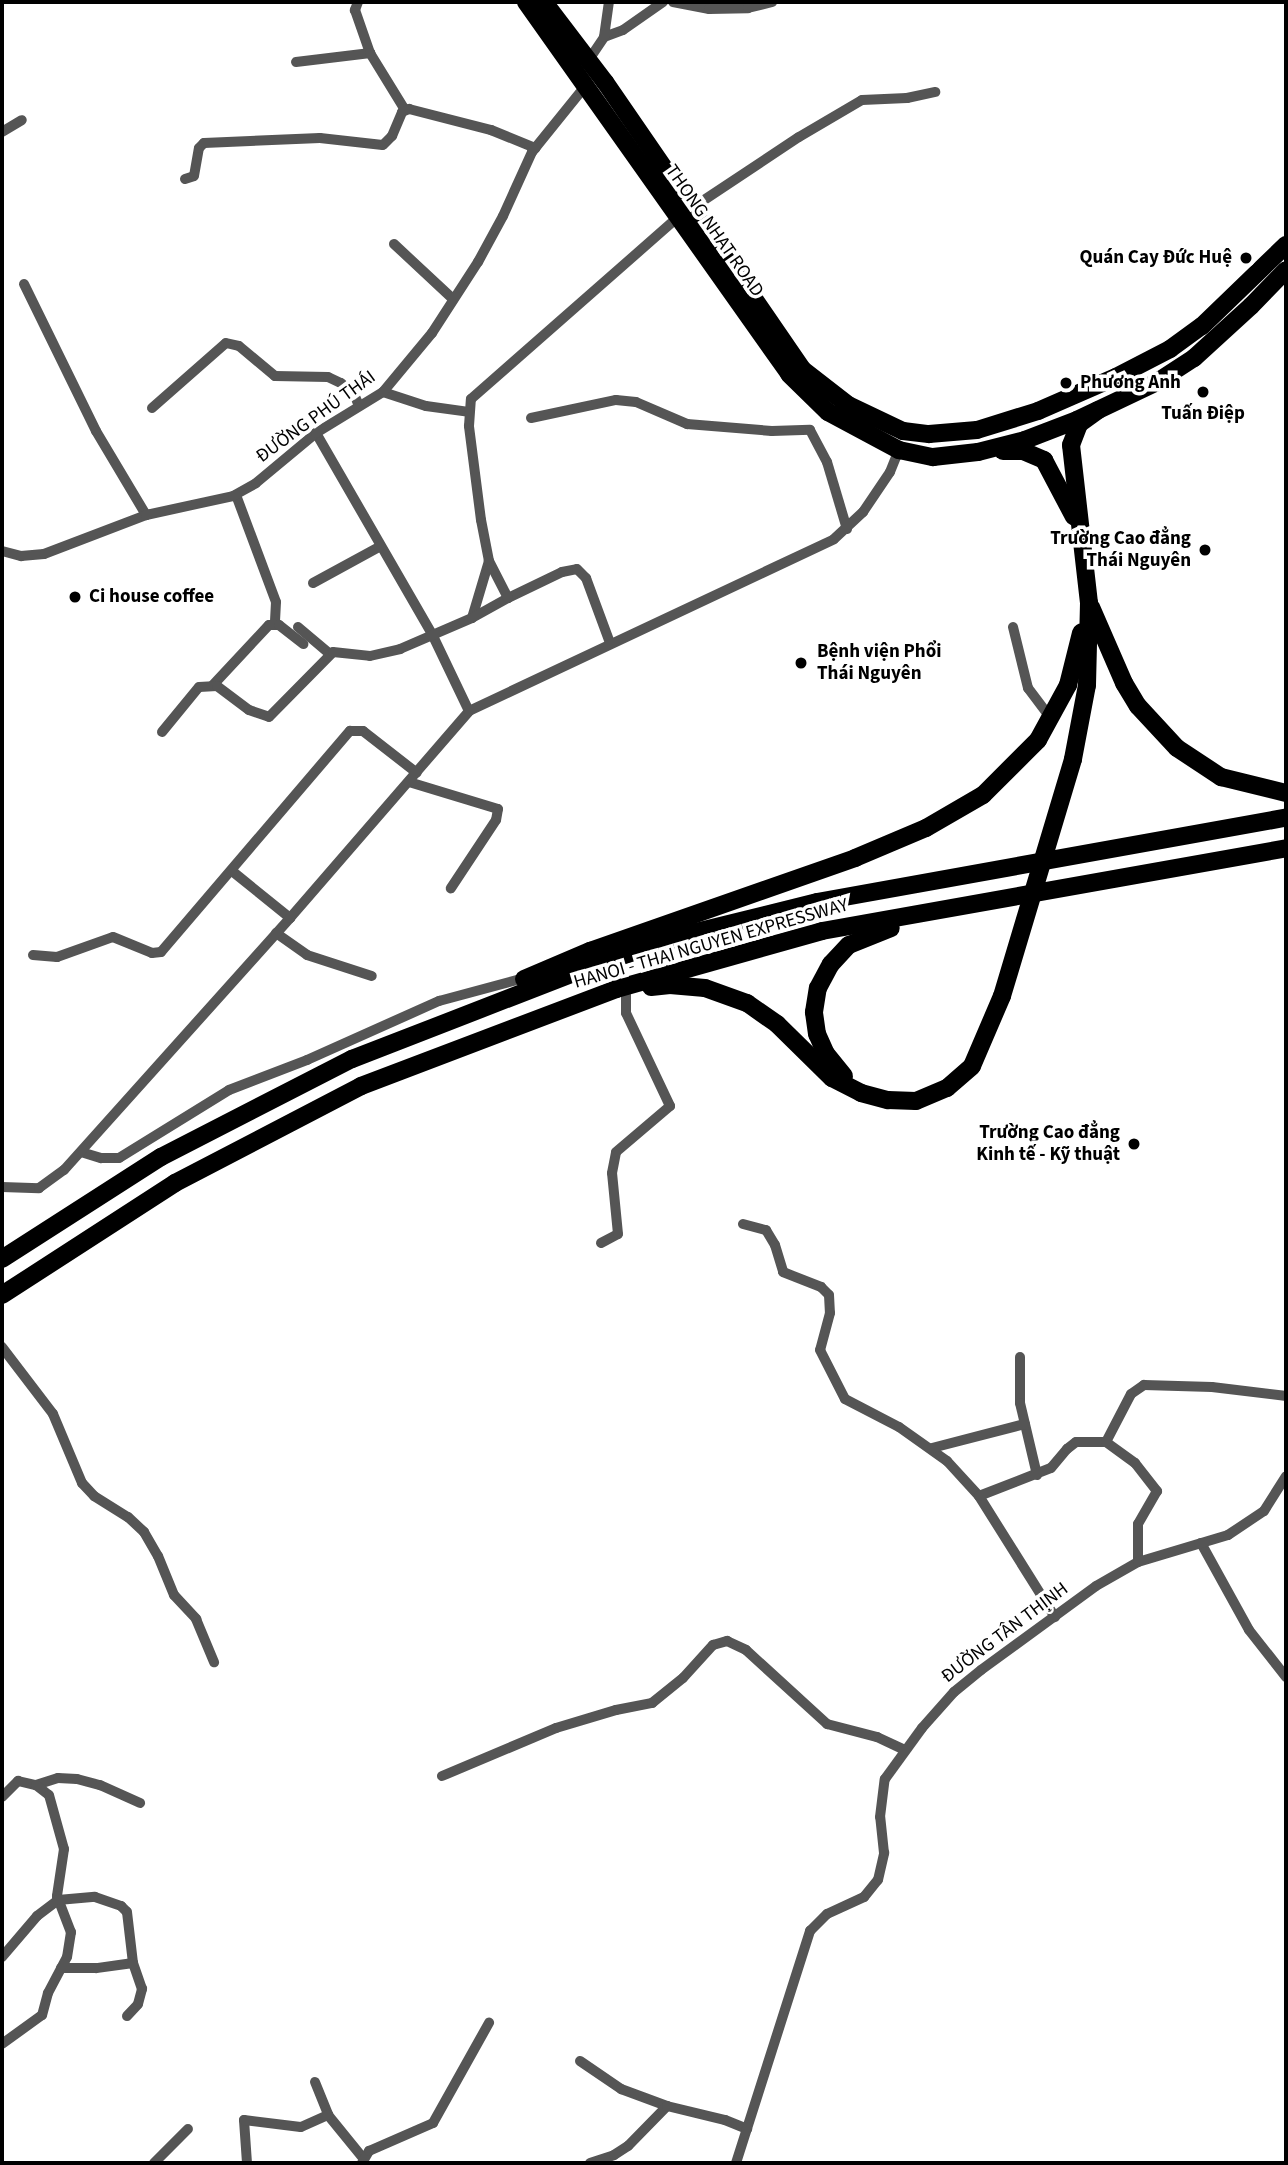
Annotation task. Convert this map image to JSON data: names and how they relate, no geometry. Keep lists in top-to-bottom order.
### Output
{
  "streets": {
    "highway": ["THONG NHAT ROAD", "HANOI - THAI NGUYEN EXPRESSWAY"],
    "street": ["ĐƯỜNG PHÚ THÁI", "ĐƯỜNG TÂN THỊNH"]
  },
  "crossings": [
    ["THONG NHAT ROAD", "ĐƯỜNG PHÚ THÁI"]
  ],
  "places": [
    "Quán Cay Đức Huệ",
    "Phương Anh",
    "Tuấn Điệp",
    "Trường Cao đẳng Thái Nguyên",
    "Ci house coffee",
    "Bệnh viện Phổi Thái Nguyên",
    "Trường Cao đẳng Kinh tế - Kỹ thuật"
  ]
}
